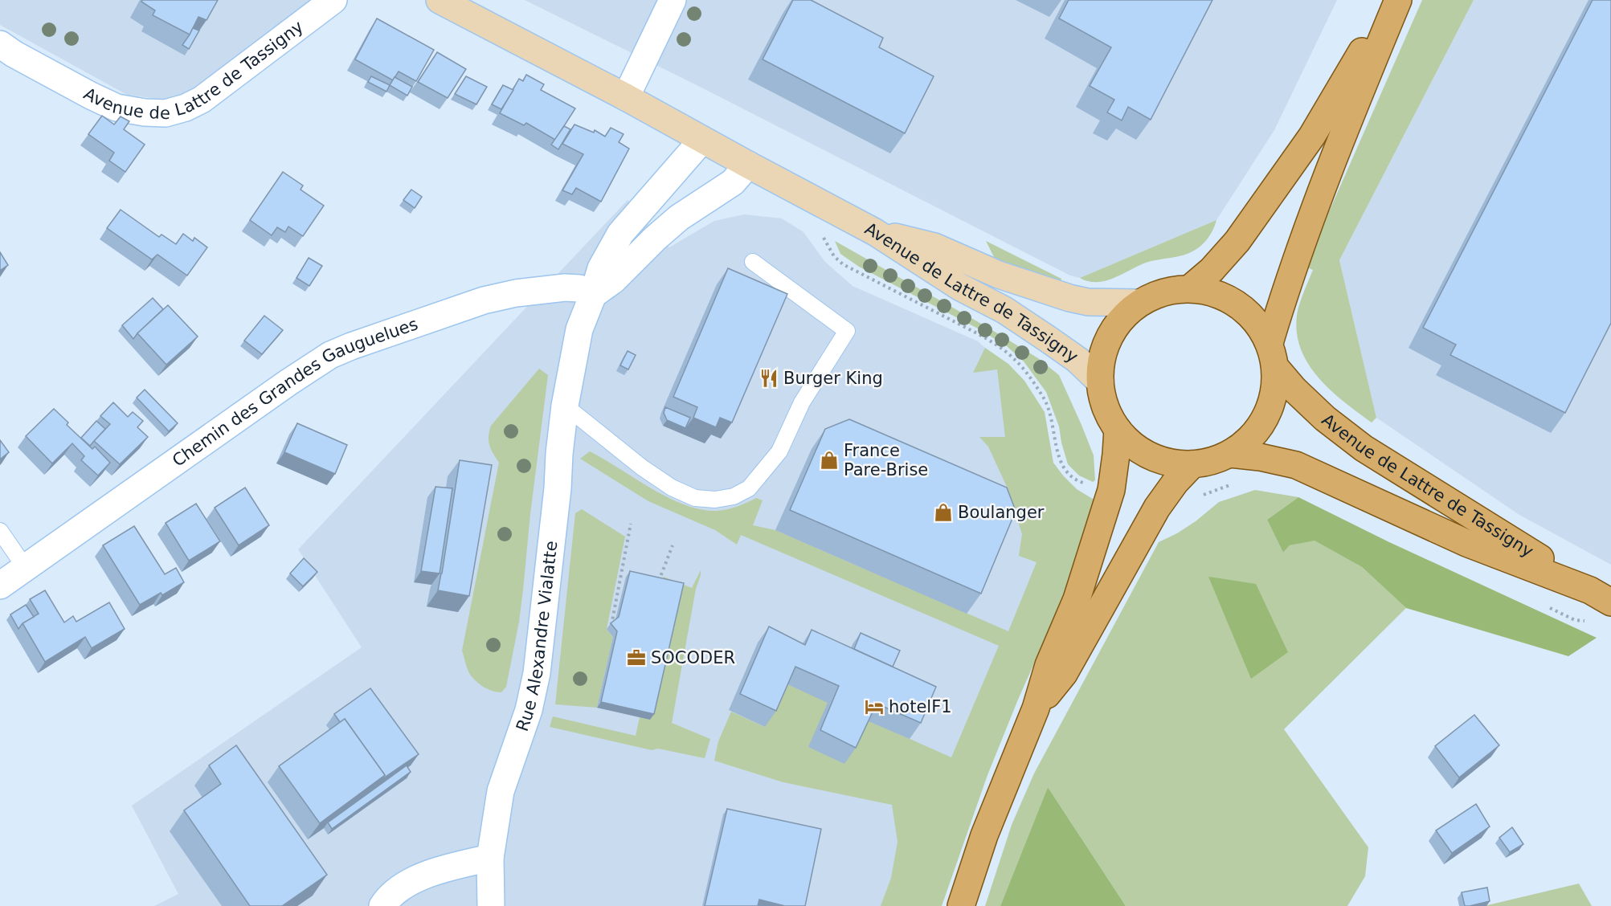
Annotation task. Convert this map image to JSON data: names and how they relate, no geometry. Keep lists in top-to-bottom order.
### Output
{
  "streets": {
    "main road": ["Avenue de Lattre de Tassigny"],
    "street": ["Chemin des Grandes Gauguelues", "Rue Alexandre Vialatte"]
  },
  "crossings": [
    ["Chemin des Grandes Gauguelues", "Rue Alexandre Vialatte"]
  ],
  "places": {
    "restaurant": ["Burger King"],
    "shop": ["France Pare-Brise", "Boulanger"],
    "office": ["SOCODER"],
    "hotel": ["hotelF1"]
  }
}
